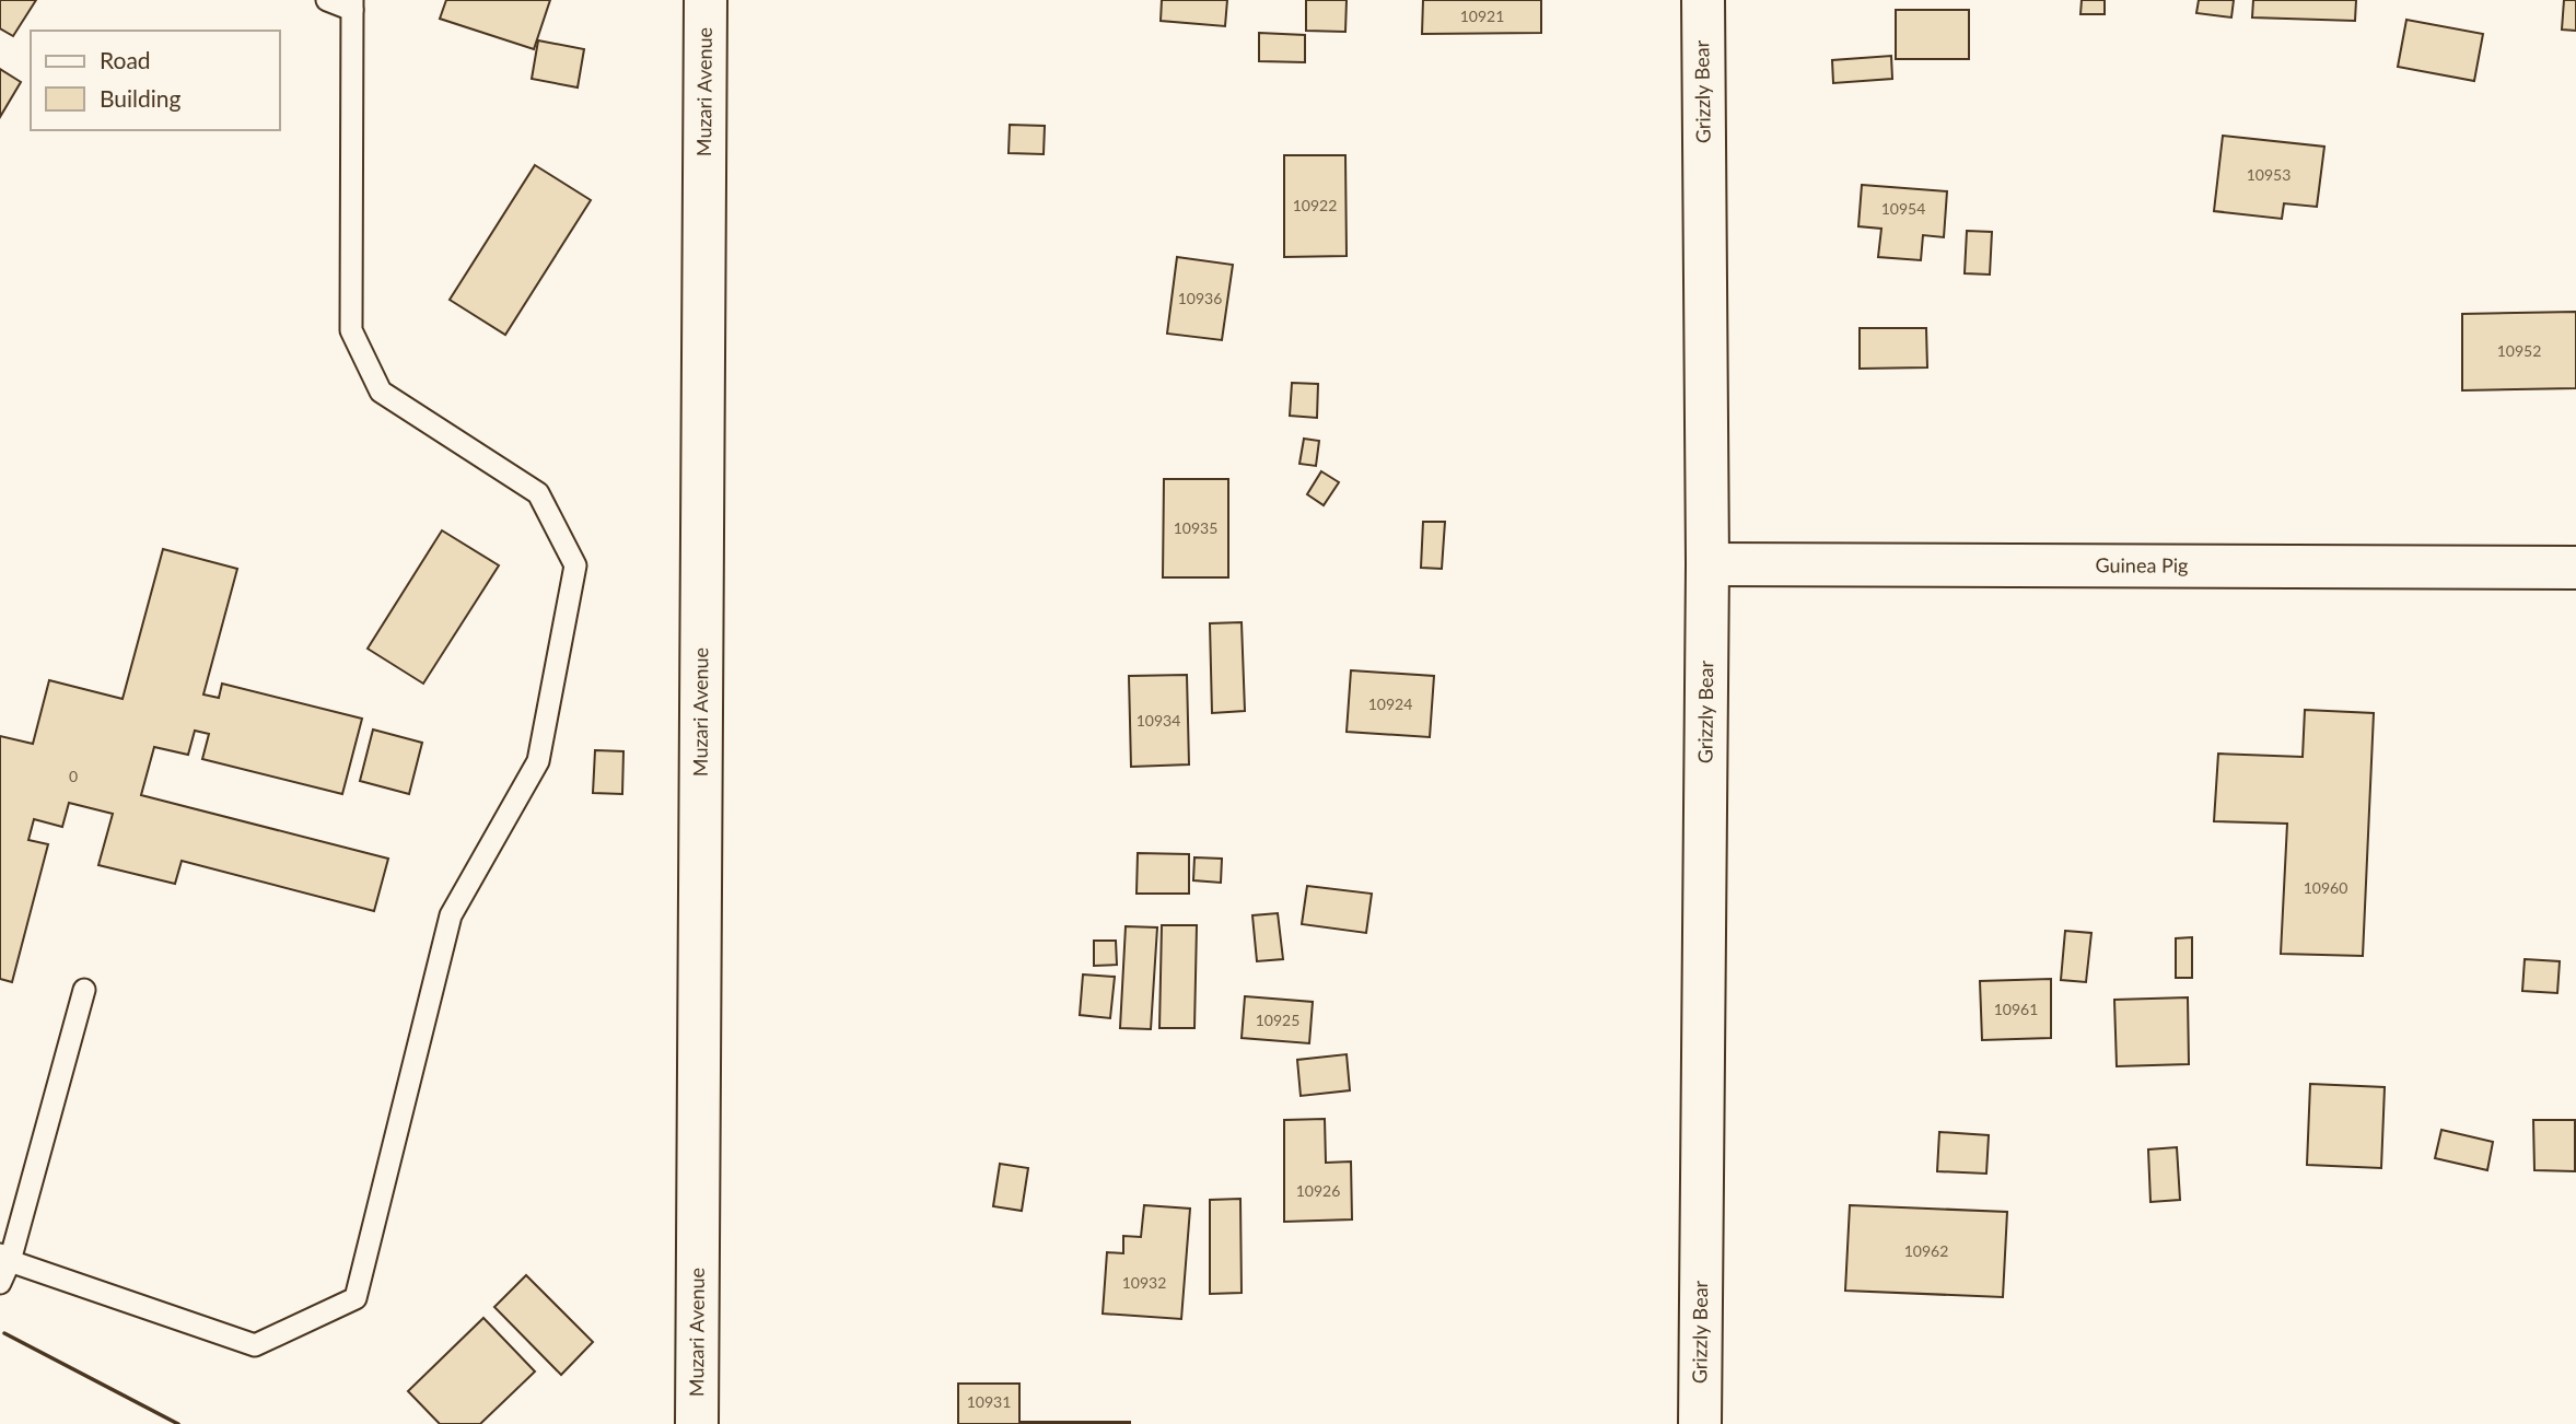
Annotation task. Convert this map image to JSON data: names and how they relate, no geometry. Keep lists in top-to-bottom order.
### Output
{
  "streets": {
    "street": ["Muzari Avenue", "Grizzly Bear", "Guinea Pig"]
  },
  "crossings": [
    ["Grizzly Bear", "Guinea Pig"]
  ],
  "house_numbers": [
    "10921",
    "10953",
    "10922",
    "10954",
    "10936",
    "10952",
    "10935",
    "10924",
    "10934",
    "0",
    "10960",
    "10961",
    "10925",
    "10926",
    "10962",
    "10932",
    "10931"
  ],
  "legend": ["Road", "Building"]
}
